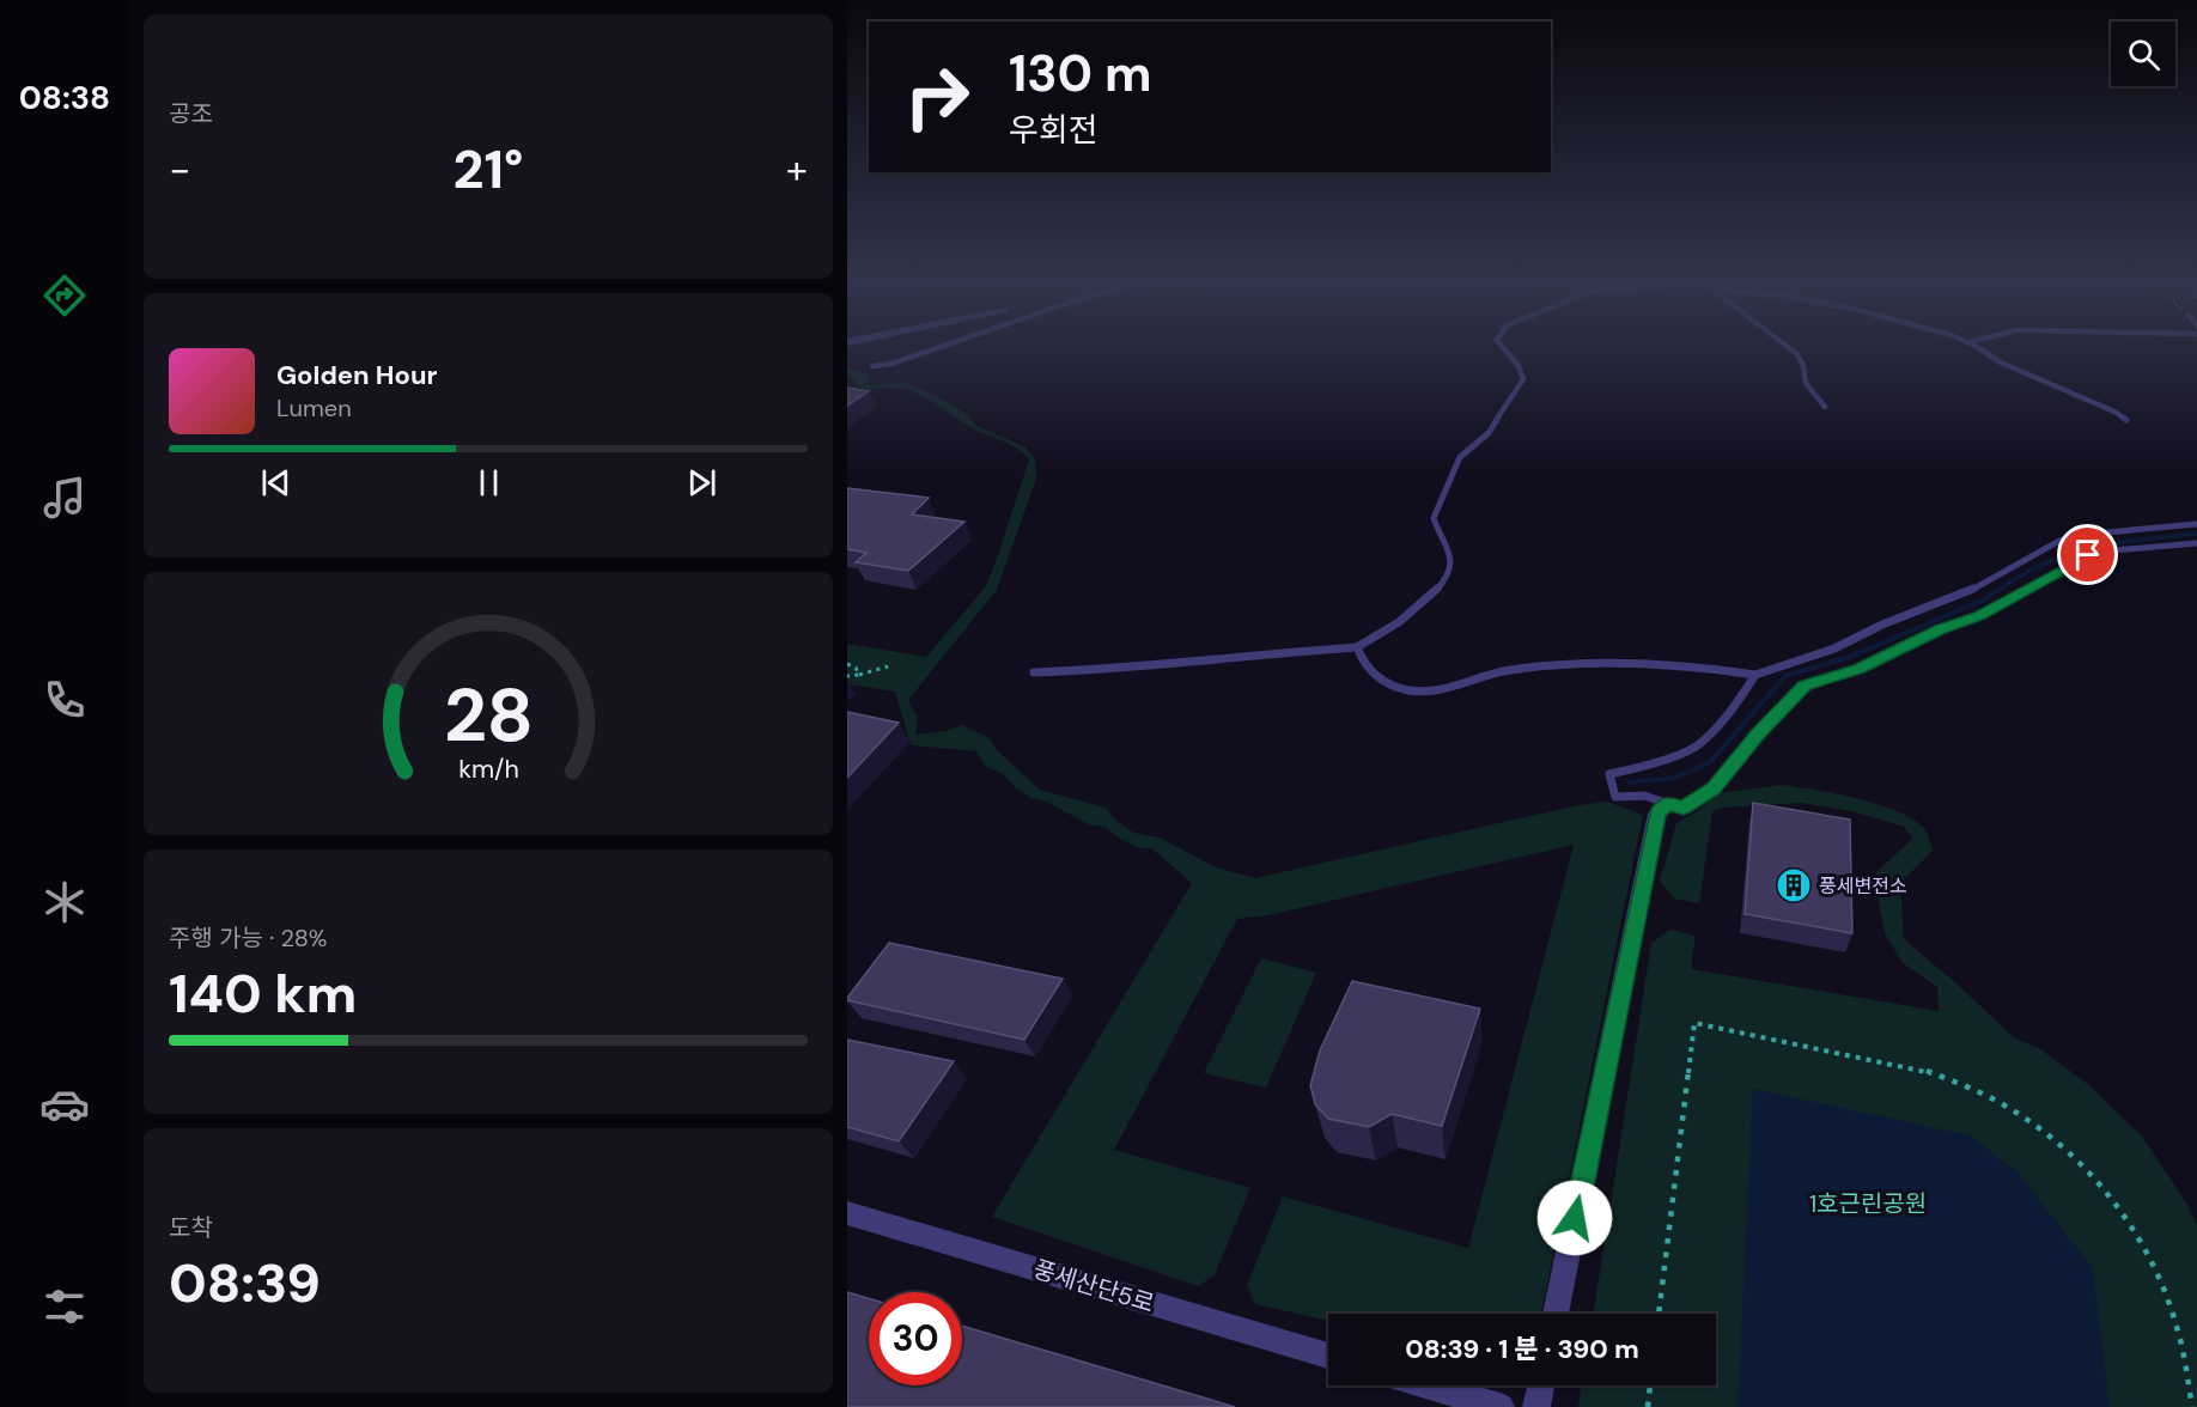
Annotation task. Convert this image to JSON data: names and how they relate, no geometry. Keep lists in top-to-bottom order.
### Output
{
  "streets": {
    "street": ["풍세산단5로"]
  },
  "parks": ["1호근린공원"],
  "places": {
    "building": ["풍세변전소"]
  },
  "page": {
    "tabs": "08:38",
    "tile": [
      "공조",
      ["주행 가능 · 28%", "140 km"],
      ["도착", "08:39"]
    ],
    "turn": ["130 m", "우회전"],
    "heat": ["−", "21°", "+"],
    "song": ["Golden Hour", "Lumen"],
    "limit": "30",
    "trip": "08:39 · 1 분 · 390 m",
    "gauge": ["28", "km/h"]
  }
}
